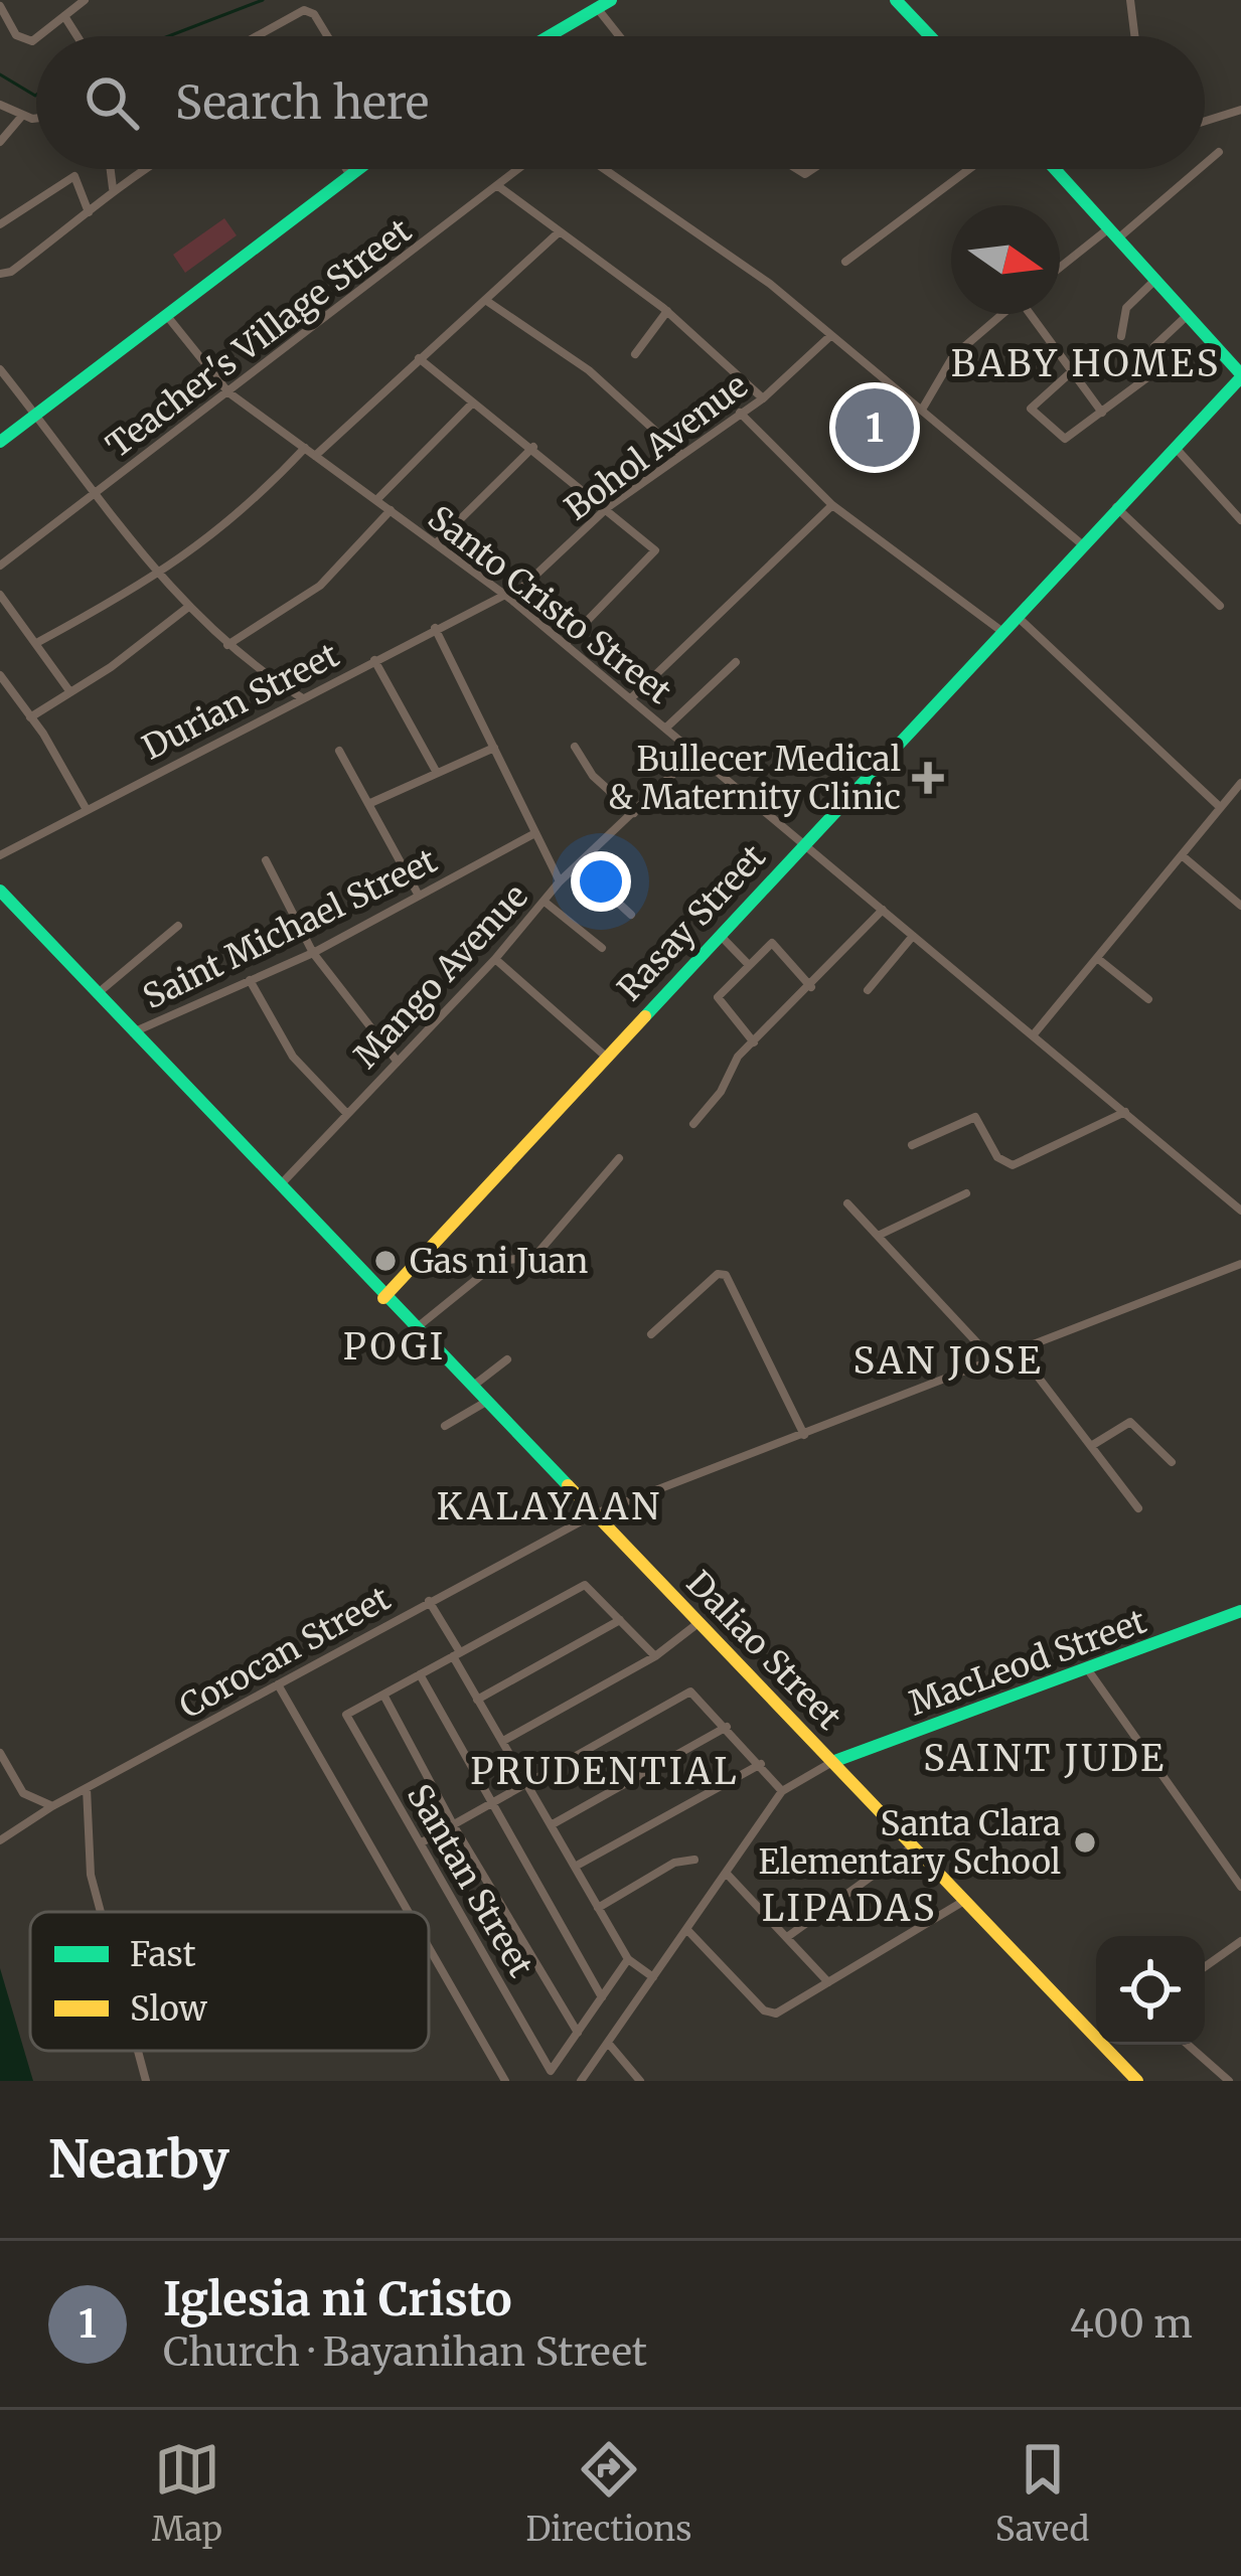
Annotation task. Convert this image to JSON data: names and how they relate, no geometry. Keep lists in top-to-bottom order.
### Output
{
  "streets": {
    "street": [
      "Teacher's Village Street",
      "Bohol Avenue",
      "Santo Cristo Street",
      "Durian Street",
      "Rasay Street",
      "Saint Michael Street",
      "Mango Avenue",
      "Daliao Street",
      "Corocan Street",
      "MacLeod Street",
      "Santan Street"
    ]
  },
  "crossings": [
    ["Teacher's Village Street", "Santo Cristo Street"],
    ["Bohol Avenue", "Santo Cristo Street"],
    ["Bohol Avenue", "Durian Street"],
    ["Santo Cristo Street", "Durian Street"],
    ["Santo Cristo Street", "Rasay Street"],
    ["Santo Cristo Street", "Mango Avenue"],
    ["Rasay Street", "Daliao Street"],
    ["Saint Michael Street", "Daliao Street"],
    ["Mango Avenue", "Daliao Street"],
    ["Daliao Street", "Corocan Street"],
    ["Daliao Street", "MacLeod Street"]
  ],
  "districts": [
    "BABY HOMES",
    "POGI",
    "SAN JOSE",
    "KALAYAAN",
    "SAINT JUDE",
    "PRUDENTIAL",
    "LIPADAS"
  ],
  "places": {
    "health": ["Bullecer Medical & Maternity Clinic"],
    "other": ["Gas ni Juan", "Santa Clara Elementary School"]
  },
  "legend": ["Fast", "Slow"],
  "north": "right",
  "page": {
    "search": "Search here",
    "pins": "1",
    "heading": "Nearby",
    "list": [
      {
        "mark": "1",
        "name": "Iglesia ni Cristo",
        "note": "Church · Bayanihan Street",
        "value": "400 m"
      }
    ],
    "nav": ["Map", "Directions", "Saved"]
  }
}
